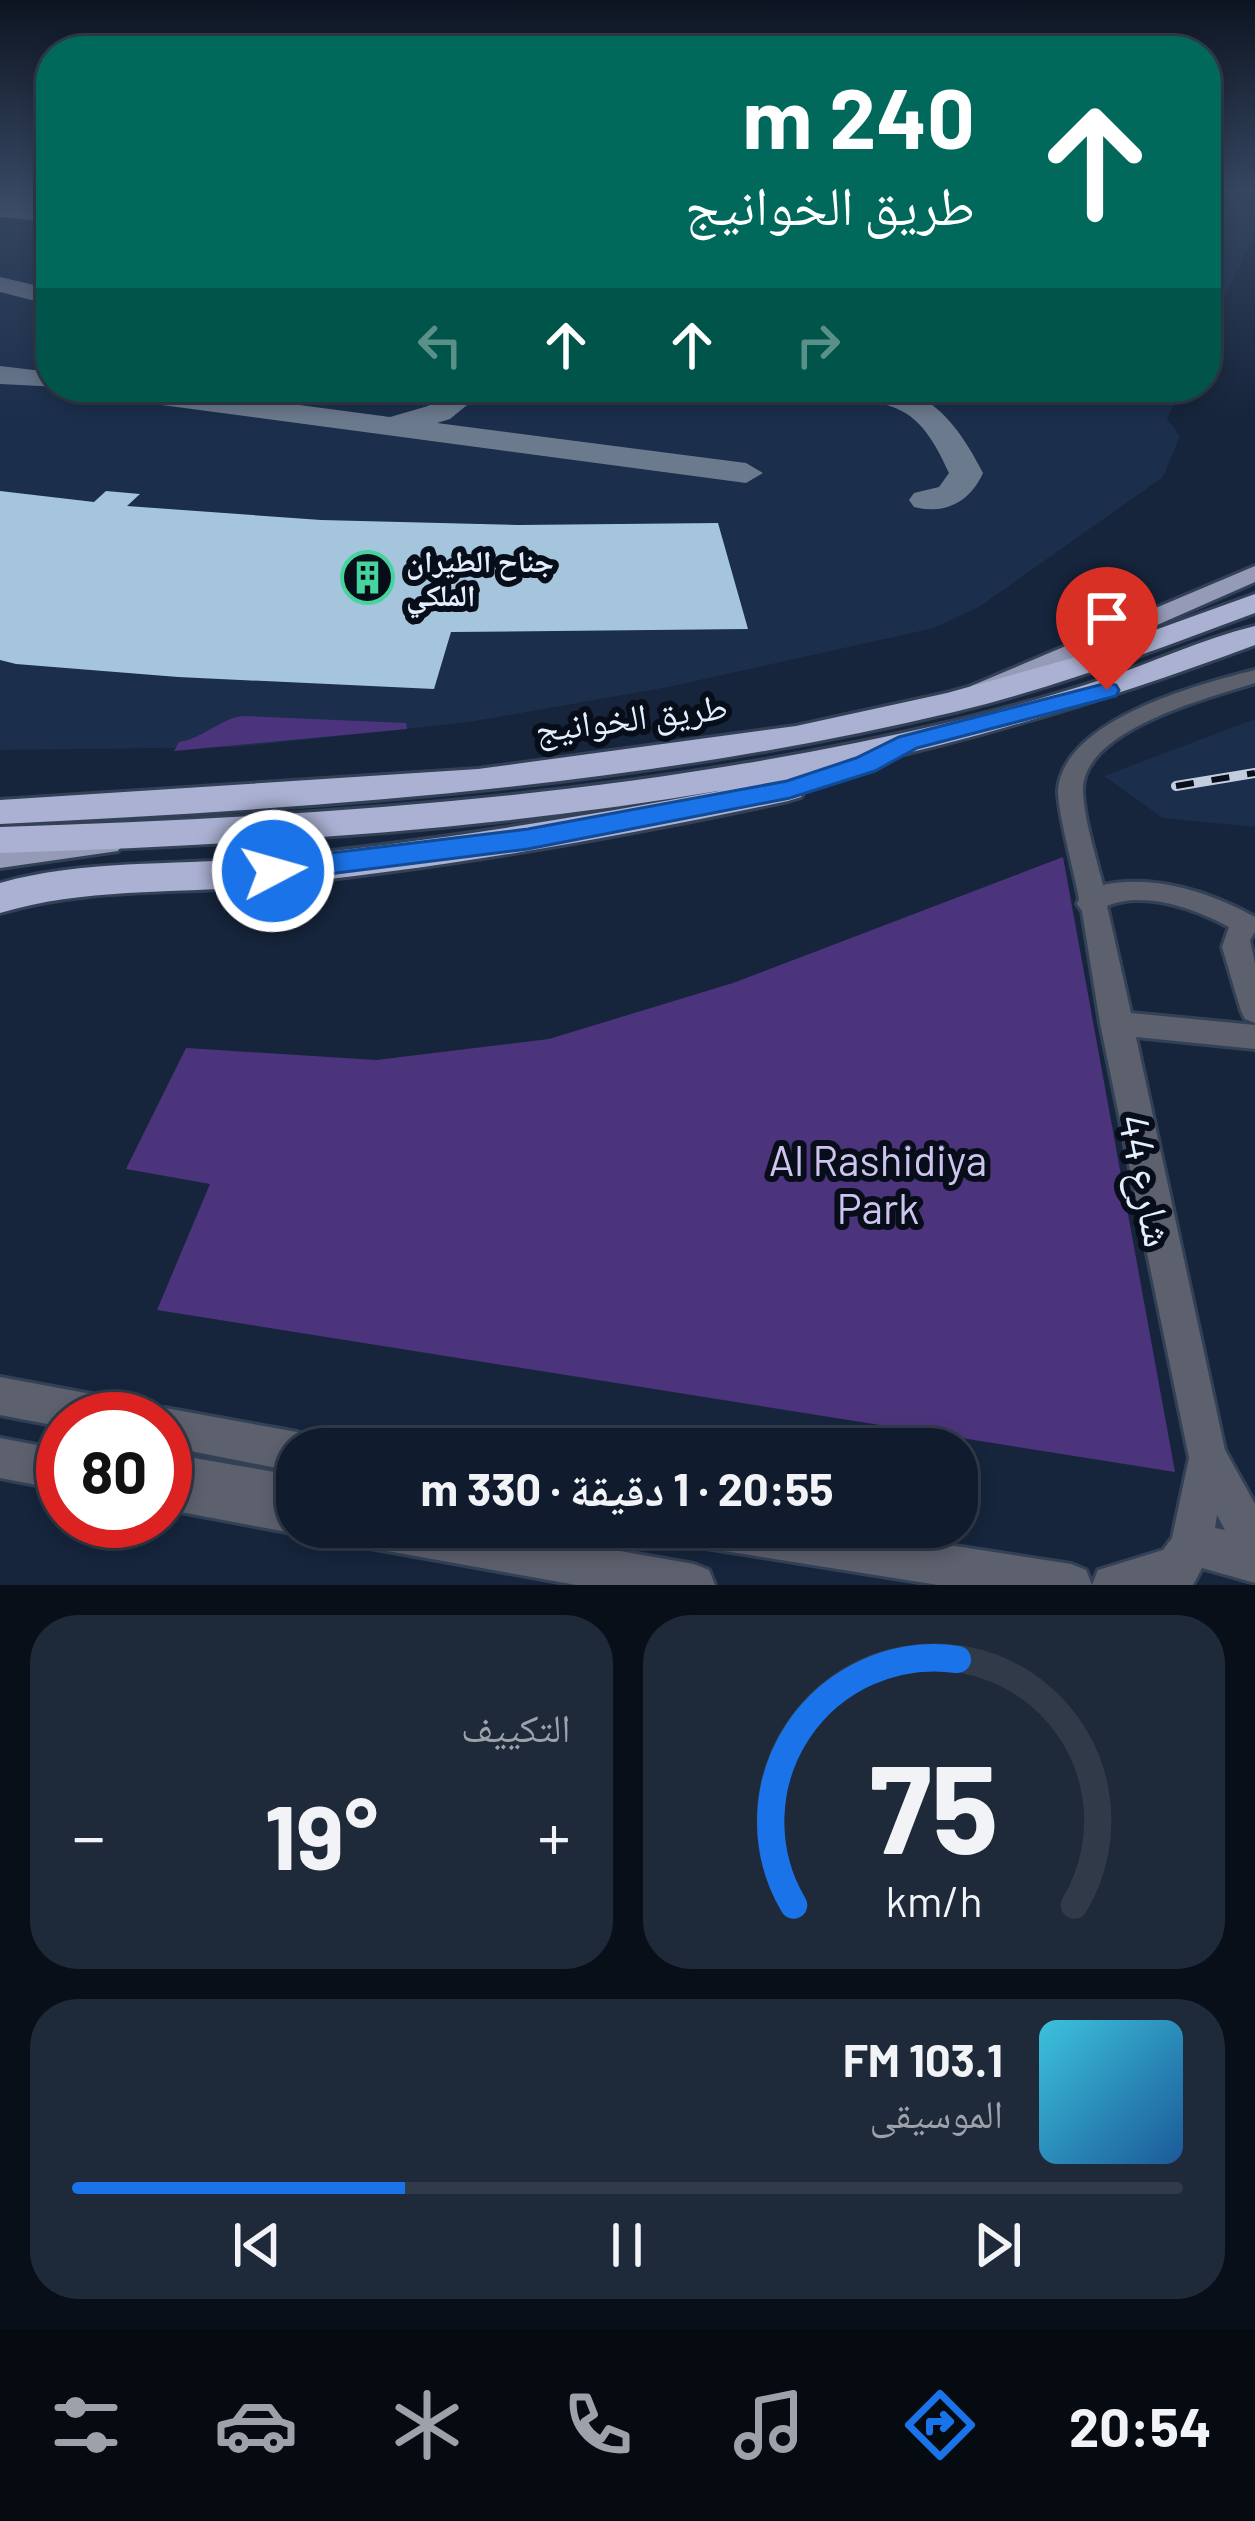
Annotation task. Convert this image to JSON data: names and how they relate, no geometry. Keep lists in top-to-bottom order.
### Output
{
  "streets": {
    "highway": ["طريق الخوانيج"],
    "street": ["شارع 44"]
  },
  "parks": ["Al Rashidiya Park"],
  "places": {
    "building": ["جناح الطيران الملكي"]
  },
  "page": {
    "turn": ["240 m", "طريق الخوانيج"],
    "limit": "80",
    "trip": "20:55 · 1 دقيقة · 330 m",
    "tile": "التكييف",
    "heat": ["−", "19°", "+"],
    "song": ["103.1 FM", "الموسيقى"],
    "tabs": "20:54",
    "gauge": ["75", "km/h"]
  }
}
